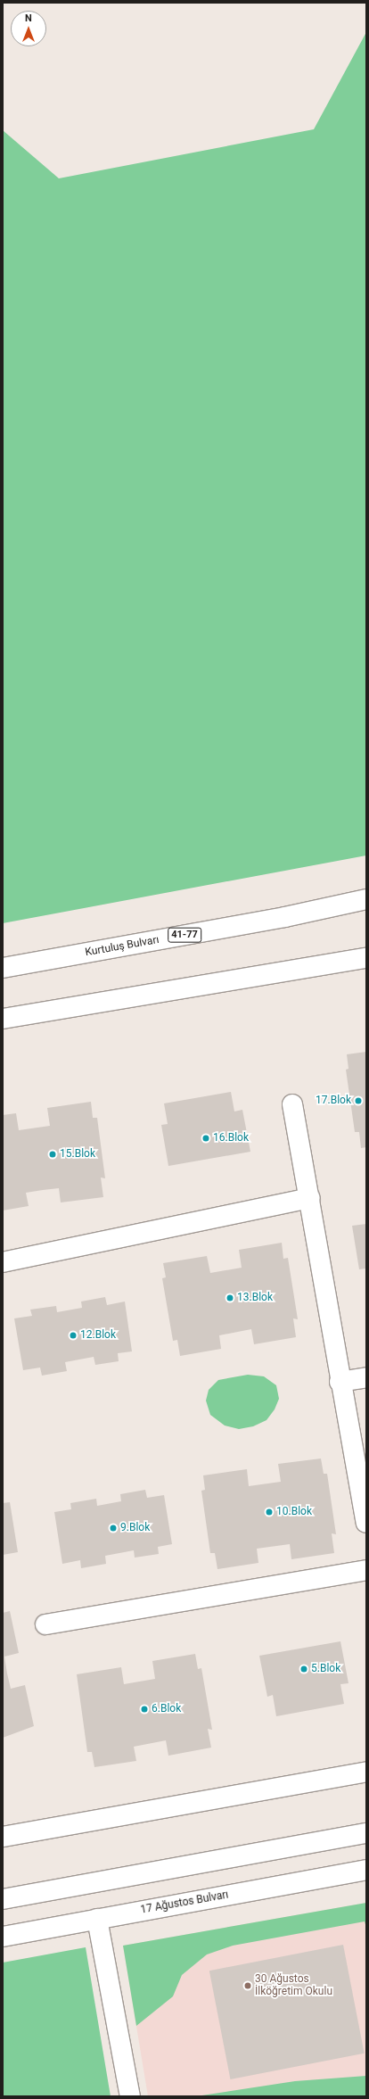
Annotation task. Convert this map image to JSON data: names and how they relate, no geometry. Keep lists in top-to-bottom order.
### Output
{
  "streets": {
    "main road": ["41-77", "Kurtuluş Bulvarı", "17 Ağustos Bulvarı"]
  },
  "places": [
    "17.Blok",
    "16.Blok",
    "15.Blok",
    "13.Blok",
    "12.Blok",
    "10.Blok",
    "9.Blok",
    "5.Blok",
    "6.Blok",
    "30 Ağustos İlköğretim Okulu"
  ],
  "north": "top"
}
